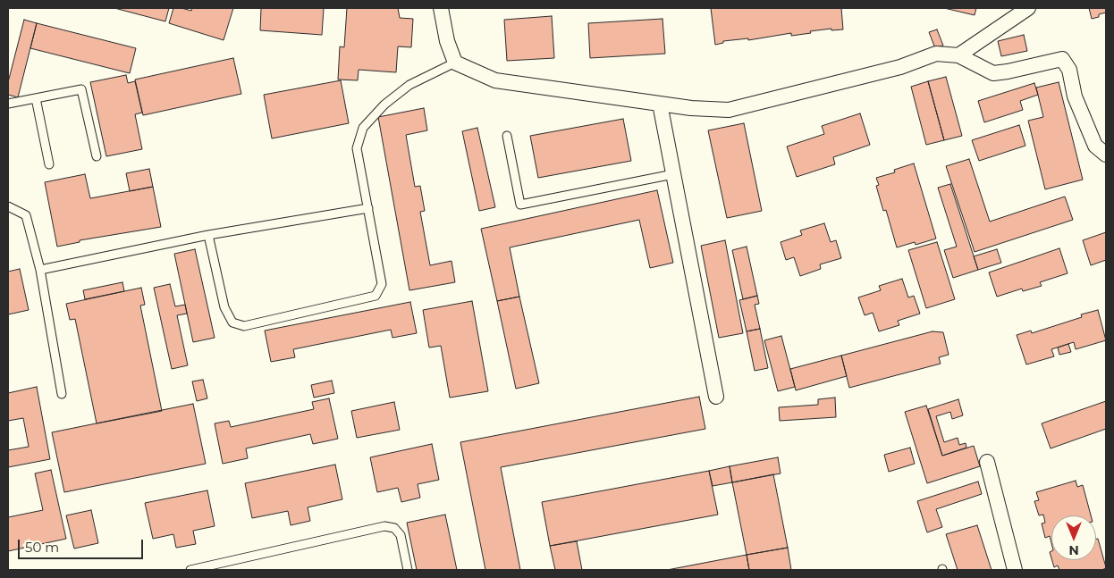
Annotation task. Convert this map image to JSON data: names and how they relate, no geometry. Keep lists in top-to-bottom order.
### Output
{
  "scale_bar": "50 m",
  "north": "bottom"
}
